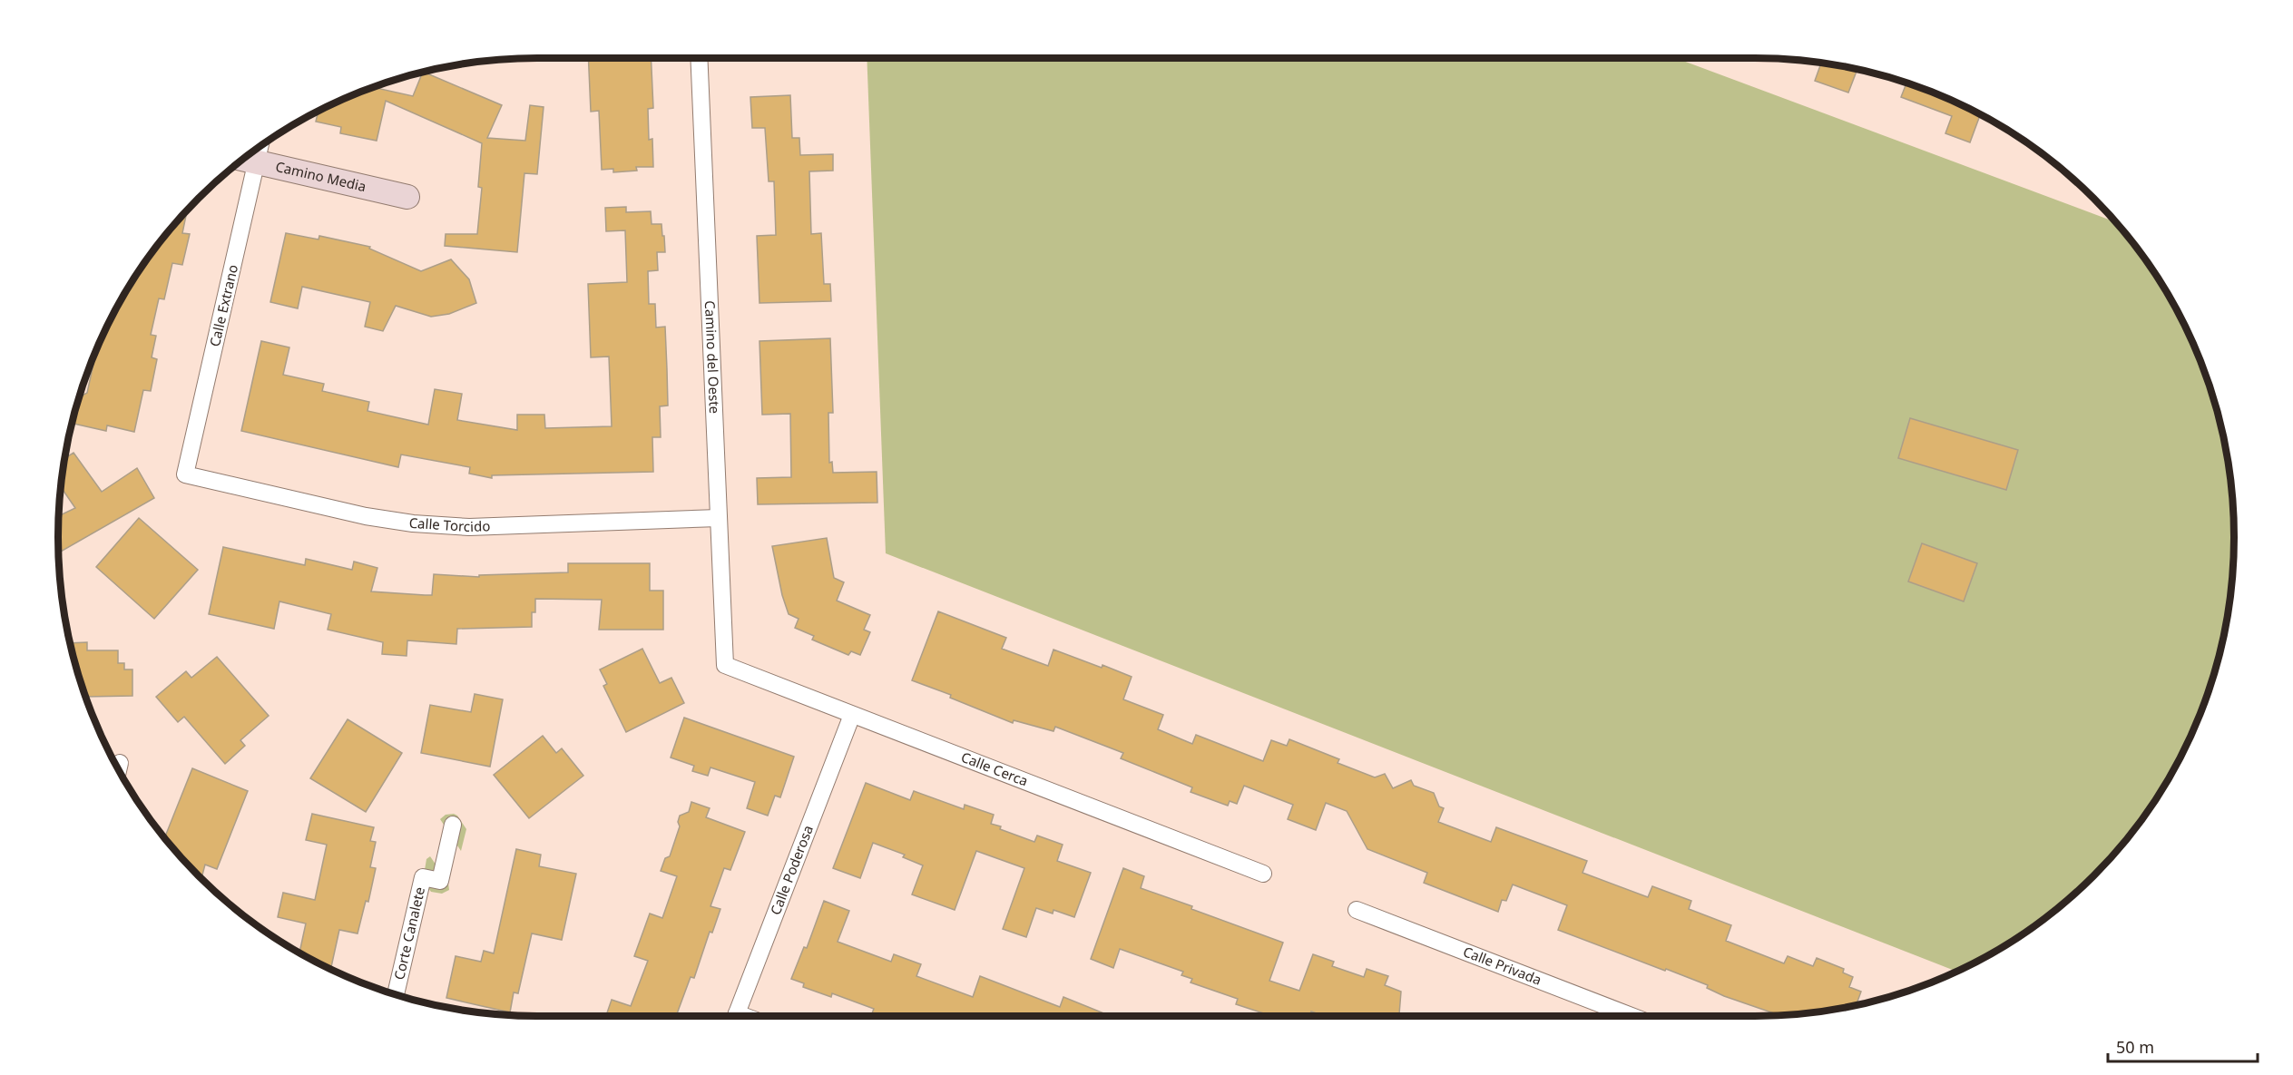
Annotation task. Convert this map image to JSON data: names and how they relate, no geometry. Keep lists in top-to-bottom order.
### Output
{
  "streets": {
    "street": [
      "Camino Media",
      "Calle Extrano",
      "Camino del Oeste",
      "Calle Torcido",
      "Calle Cerca",
      "Calle Poderosa",
      "Corte Canalete",
      "Calle Privada"
    ]
  },
  "crossings": [
    ["Camino Media", "Calle Extrano"],
    ["Calle Extrano", "Calle Torcido"],
    ["Camino del Oeste", "Calle Torcido"],
    ["Camino del Oeste", "Calle Cerca"],
    ["Calle Cerca", "Calle Poderosa"]
  ],
  "scale_bar": "50 m"
}
